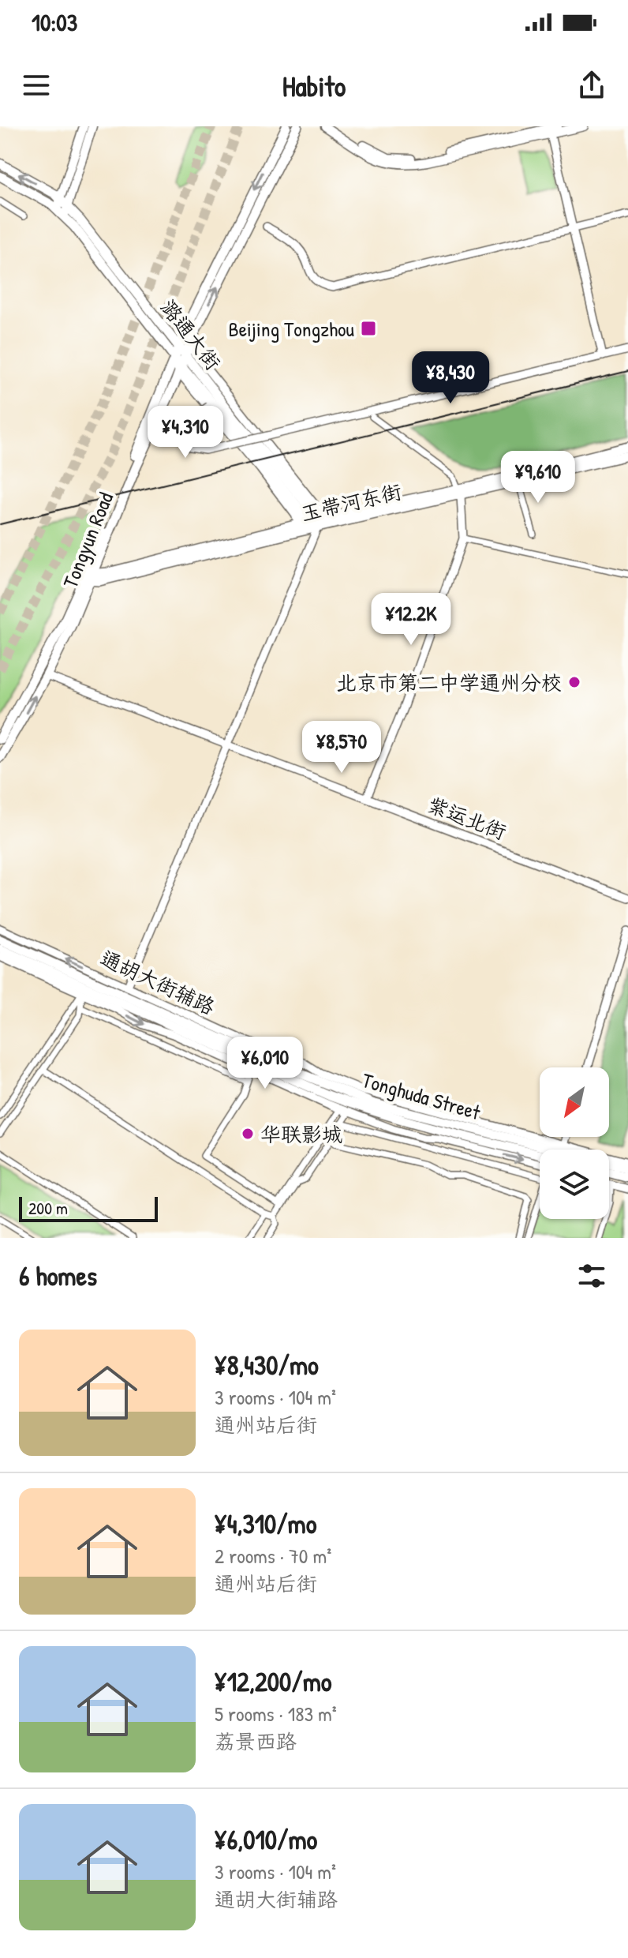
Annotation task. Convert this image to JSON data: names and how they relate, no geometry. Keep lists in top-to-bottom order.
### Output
{
  "streets": {
    "main road": [
      "潞通大街",
      "玉带河东街",
      "Tongyun Road",
      "Tonghuda Street"
    ],
    "street": ["紫运北街", "通胡大街辅路"]
  },
  "crossings": [
    ["潞通大街", "玉带河东街"],
    ["潞通大街", "Tongyun Road"],
    ["玉带河东街", "Tongyun Road"],
    ["Tongyun Road", "紫运北街"],
    ["通胡大街辅路", "Tonghuda Street"]
  ],
  "places": {
    "transit": ["Beijing Tongzhou"],
    "other": ["北京市第二中学通州分校", "华联影城"]
  },
  "scale_bar": "200 m",
  "north": "bottom left",
  "page": {
    "status": "10:03",
    "header": "Habito",
    "price": [
      "¥8,430",
      "¥4,310",
      "¥9,610",
      "¥12.2K",
      "¥8,570",
      "¥6,010"
    ],
    "scale": "200 m",
    "heading": "6 homes",
    "list": [
      {
        "name": "¥8,430/mo",
        "note": "3 rooms · 104 m² · 通州站后街"
      },
      {
        "name": "¥4,310/mo",
        "note": "2 rooms · 70 m² · 通州站后街"
      },
      {
        "name": "¥12,200/mo",
        "note": "5 rooms · 183 m² · 荔景西路"
      },
      {
        "name": "¥6,010/mo",
        "note": "3 rooms · 104 m² · 通胡大街辅路"
      }
    ]
  }
}
